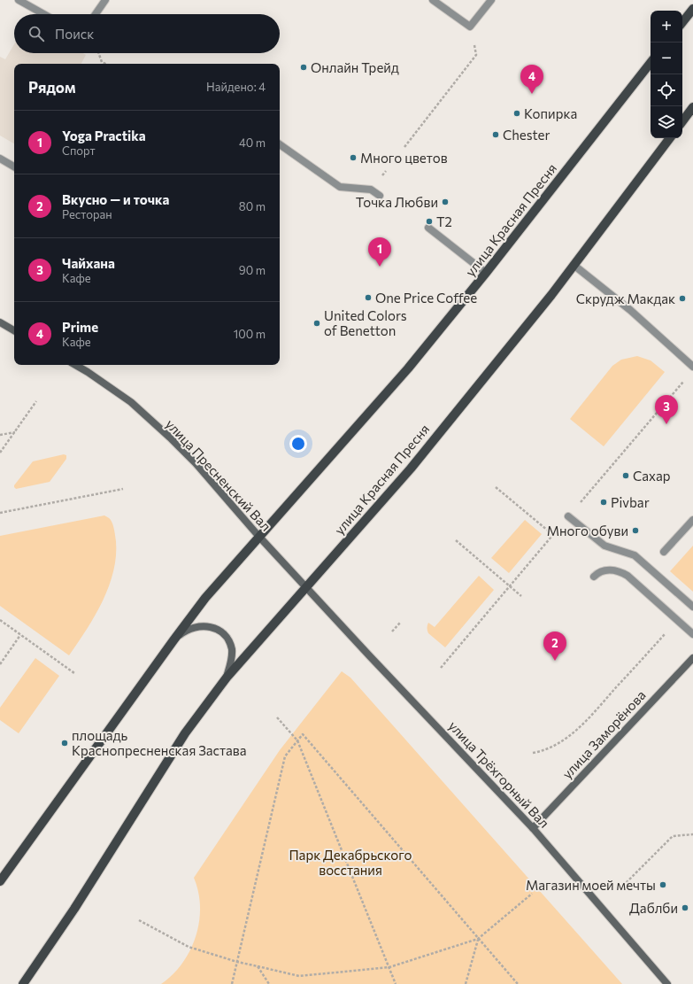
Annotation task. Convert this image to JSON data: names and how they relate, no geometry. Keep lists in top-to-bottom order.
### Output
{
  "streets": {
    "main road": [
      "улица Красная Пресня",
      "улица Пресненский Вал",
      "улица Заморёнова",
      "улица Трёхгорный Вал"
    ]
  },
  "crossings": [
    ["улица Красная Пресня", "улица Пресненский Вал"],
    ["улица Красная Пресня", "улица Трёхгорный Вал"],
    ["улица Пресненский Вал", "улица Трёхгорный Вал"],
    ["улица Заморёнова", "улица Трёхгорный Вал"]
  ],
  "parks": ["Парк Декабрьского восстания"],
  "places": [
    "Онлайн Трейд",
    "Копирка",
    "Chester",
    "Много цветов",
    "Точка Любви",
    "T2",
    "One Price Coffee",
    "Скрудж Макдак",
    "United Colors of Benetton",
    "Сахар",
    "Pivbar",
    "Много обуви",
    "площадь Краснопресненская Застава",
    "Магазин моей мечты",
    "Даблби"
  ],
  "page": {
    "map_buttons": ["+", "−"],
    "search": "Поиск",
    "heading": ["Рядом", "Найдено: 4"],
    "pins": [
      "4",
      "1",
      "3",
      "2"
    ],
    "list": [
      {
        "mark": "1",
        "name": "Yoga Practika",
        "note": "Спорт",
        "value": "40 m"
      },
      {
        "mark": "2",
        "name": "Вкусно — и точка",
        "note": "Ресторан",
        "value": "80 m"
      },
      {
        "mark": "3",
        "name": "Чайхана",
        "note": "Кафе",
        "value": "90 m"
      },
      {
        "mark": "4",
        "name": "Prime",
        "note": "Кафе",
        "value": "100 m"
      }
    ]
  }
}
